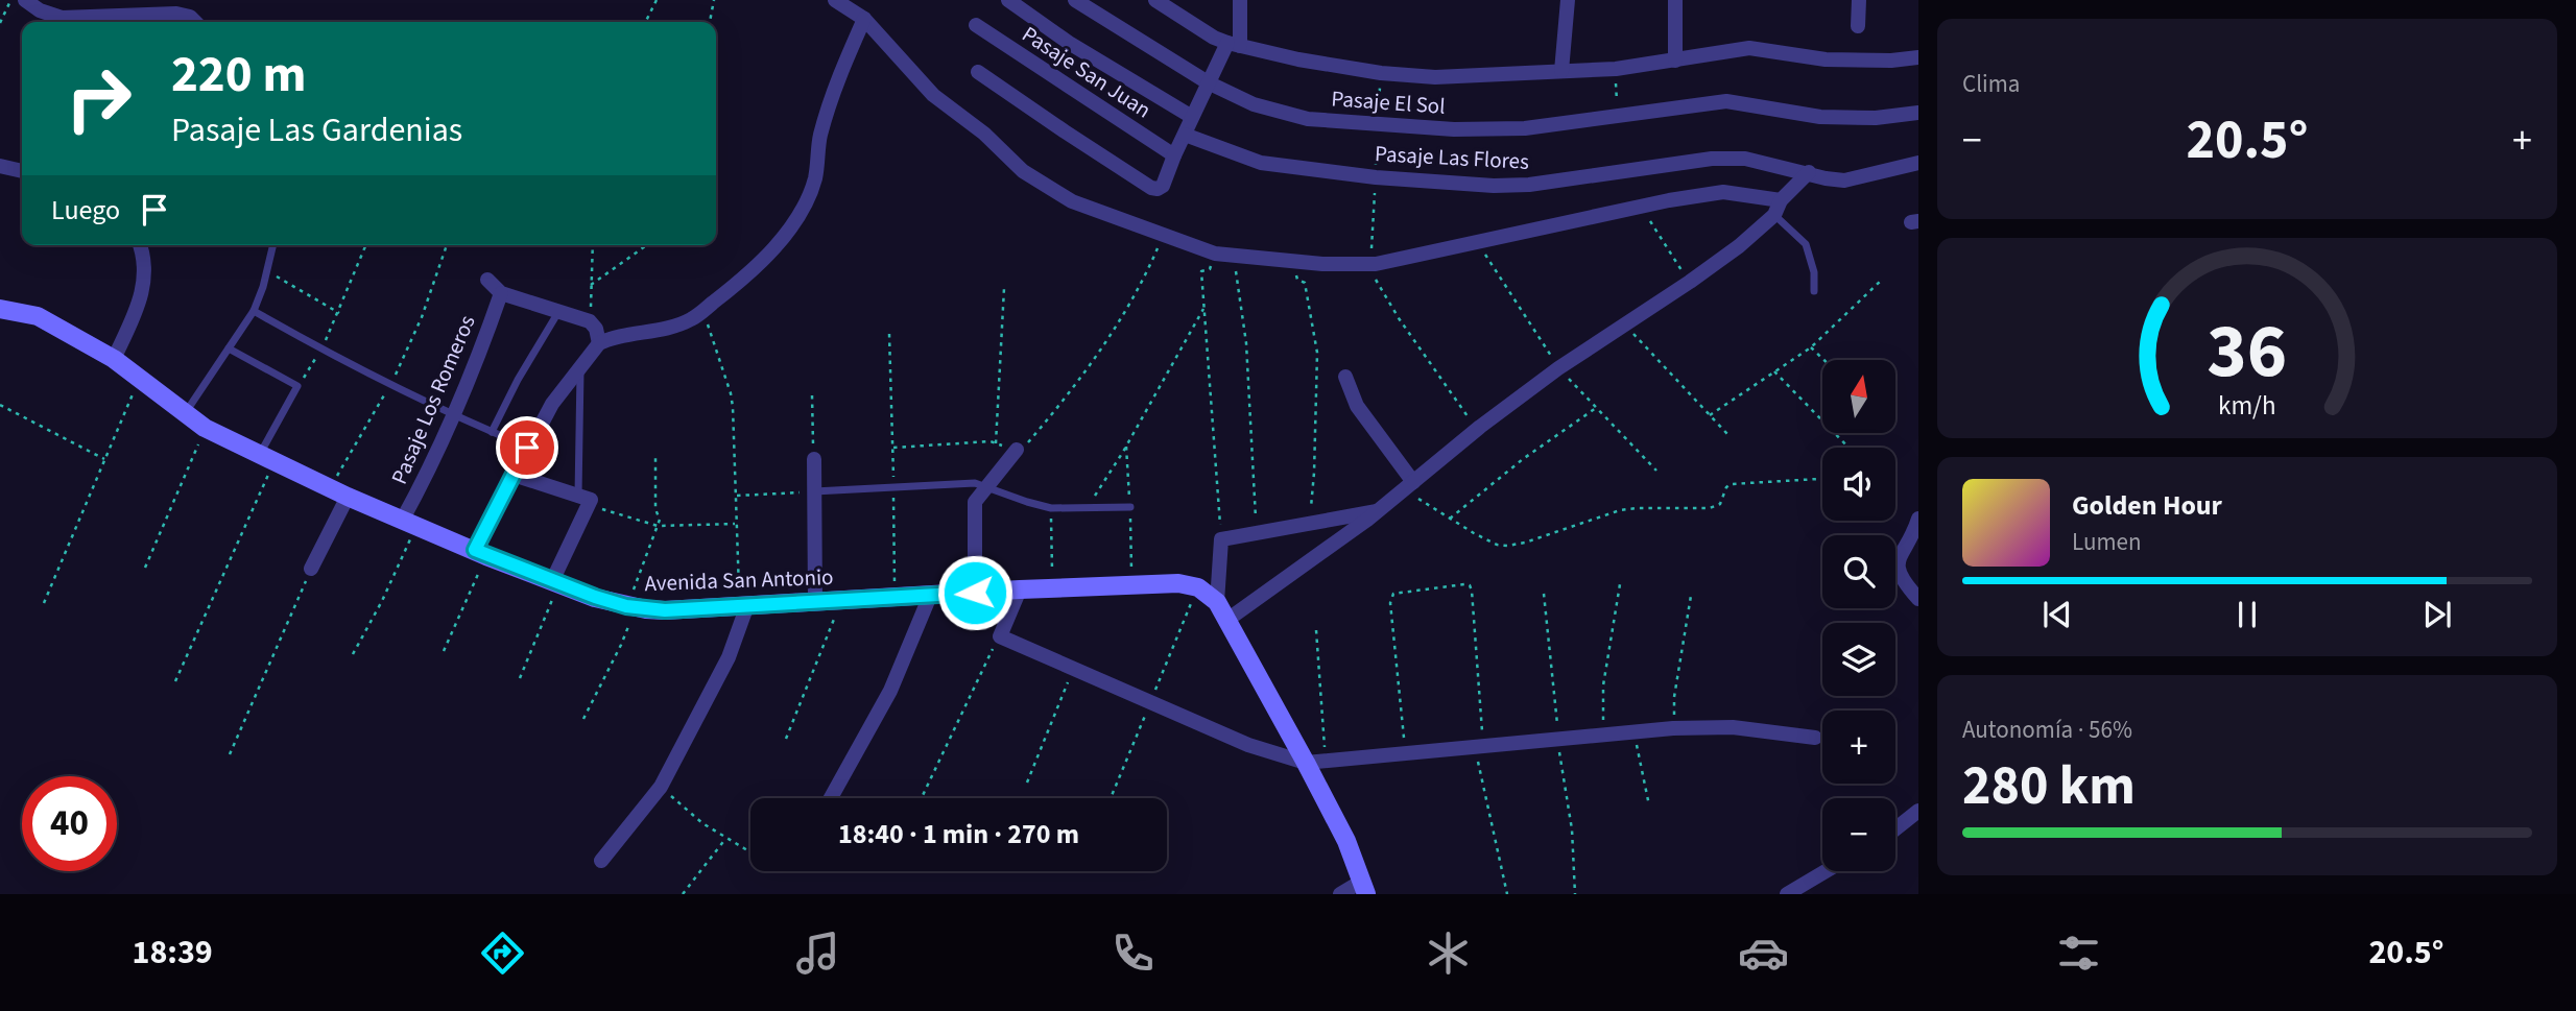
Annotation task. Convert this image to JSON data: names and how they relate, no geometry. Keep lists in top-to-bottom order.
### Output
{
  "streets": {
    "street": [
      "Pasaje San Juan",
      "Pasaje El Sol",
      "Pasaje Las Flores",
      "Pasaje Los Romeros",
      "Avenida San Antonio"
    ]
  },
  "crossings": [
    ["Pasaje Los Romeros", "Avenida San Antonio"]
  ],
  "north": "top",
  "page": {
    "tile": [
      "Clima",
      ["Autonomía · 56%", "280 km"]
    ],
    "turn": ["220 m", "Pasaje Las Gardenias"],
    "heat": ["−", "20.5°", "+"],
    "then": "Luego",
    "map_buttons": ["+", "−"],
    "song": ["Golden Hour", "Lumen"],
    "limit": "40",
    "trip": "18:40 · 1 min · 270 m",
    "tabs": ["18:39", "20.5°"],
    "gauge": ["36", "km/h"]
  }
}
